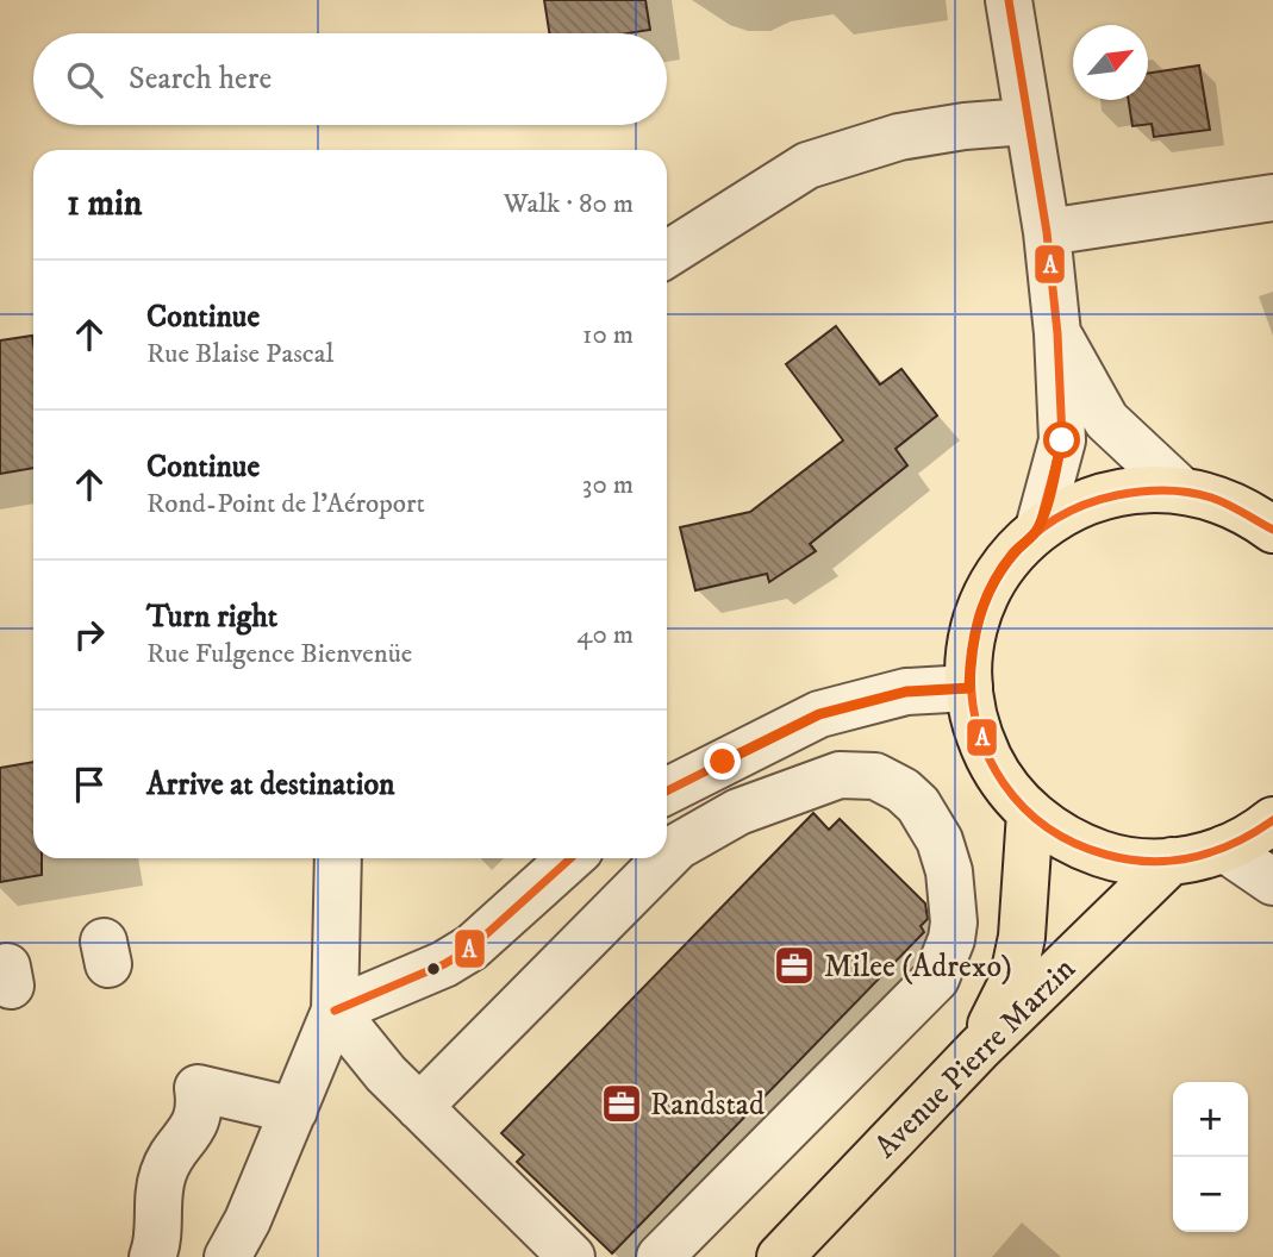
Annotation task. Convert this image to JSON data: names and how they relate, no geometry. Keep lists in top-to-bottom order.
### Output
{
  "streets": {
    "main road": ["Avenue Pierre Marzin"]
  },
  "places": {
    "office": ["Milee (Adrexo)", "Randstad"]
  },
  "lines": ["transit line A"],
  "north": "top right",
  "page": {
    "search": "Search here",
    "heading": ["1 min", "Walk · 80 m"],
    "list": [
      ["Continue", "Rue Blaise Pascal", "10 m"],
      ["Continue", "Rond-Point de l'Aéroport", "30 m"],
      ["Turn right", "Rue Fulgence Bienvenüe", "40 m"],
      "Arrive at destination"
    ],
    "map_buttons": ["+", "−"]
  }
}
